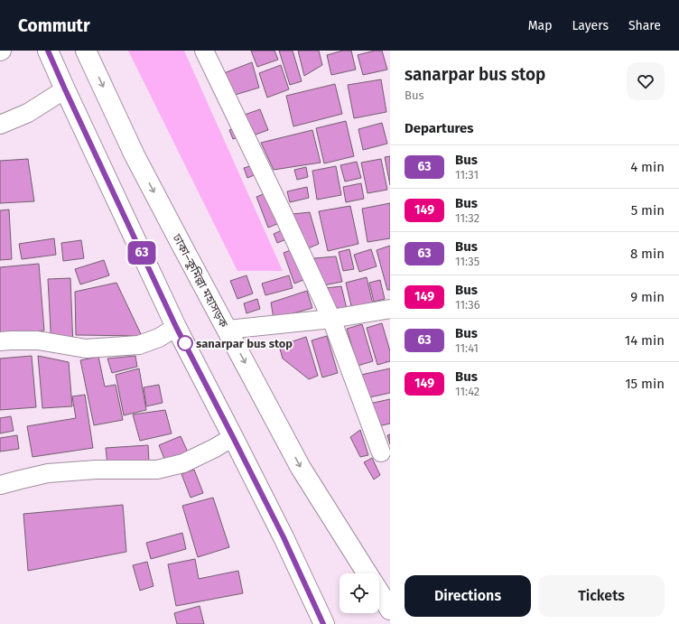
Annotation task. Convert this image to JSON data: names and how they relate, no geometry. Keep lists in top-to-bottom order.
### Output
{
  "streets": {
    "highway": ["ঢাকা–কুমিল্লা মহাসড়ক"]
  },
  "places": ["sanarpar bus stop"],
  "lines": ["bus line 63"],
  "page": {
    "header": "Commutr",
    "nav": ["Map", "Layers", "Share"],
    "on_map": "63",
    "heading": [
      ["sanarpar bus stop", "Bus"],
      "Departures"
    ],
    "list": [
      {
        "mark": "63",
        "name": "Bus",
        "note": "11:31",
        "value": "4 min"
      },
      {
        "mark": "149",
        "name": "Bus",
        "note": "11:32",
        "value": "5 min"
      },
      {
        "mark": "63",
        "name": "Bus",
        "note": "11:35",
        "value": "8 min"
      },
      {
        "mark": "149",
        "name": "Bus",
        "note": "11:36",
        "value": "9 min"
      },
      {
        "mark": "63",
        "name": "Bus",
        "note": "11:41",
        "value": "14 min"
      },
      {
        "mark": "149",
        "name": "Bus",
        "note": "11:42",
        "value": "15 min"
      }
    ],
    "buttons": ["Directions", "Tickets"]
  }
}
